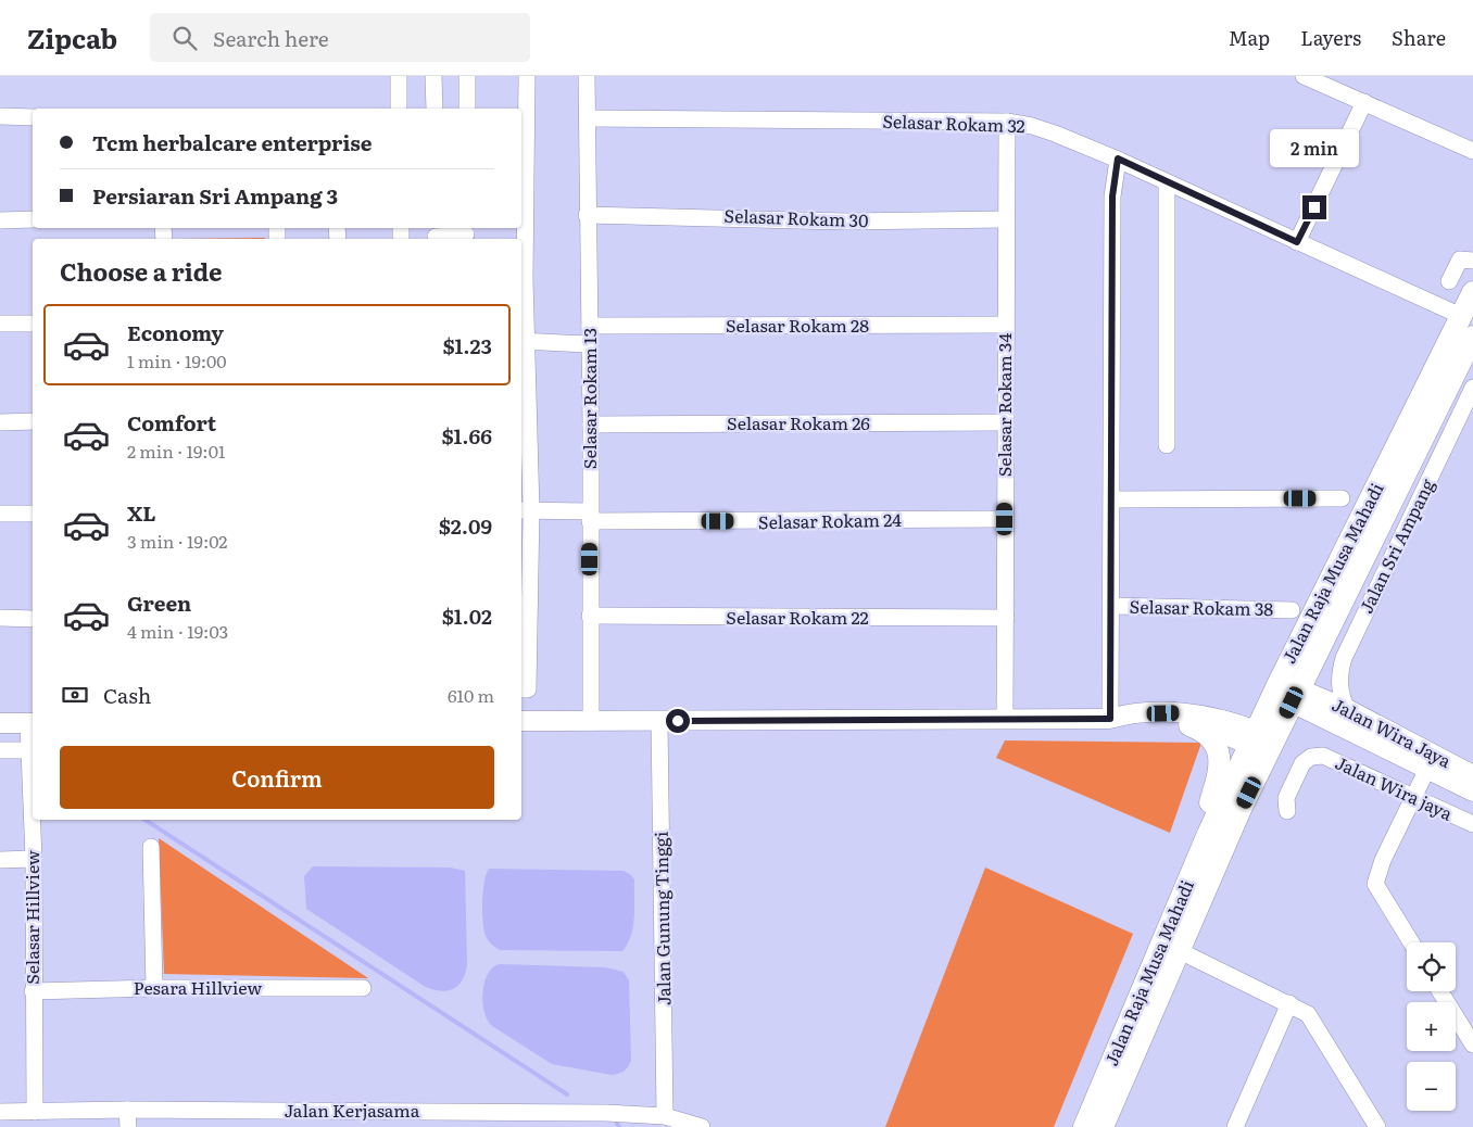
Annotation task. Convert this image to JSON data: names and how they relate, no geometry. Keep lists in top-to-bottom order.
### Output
{
  "streets": {
    "main road": ["Jalan Raja Musa Mahadi"],
    "street": [
      "Selasar Rokam 32",
      "Selasar Rokam 30",
      "Selasar Rokam 28",
      "Selasar Rokam 13",
      "Selasar Rokam 34",
      "Selasar Rokam 26",
      "Selasar Rokam 24",
      "Jalan Sri Ampang",
      "Selasar Rokam 38",
      "Selasar Rokam 22",
      "Jalan Wira Jaya",
      "Jalan Wira jaya",
      "Selasar Hillview",
      "Jalan Gunung Tinggi",
      "Pesara Hillview",
      "Jalan Kerjasama"
    ]
  },
  "crossings": [
    ["Selasar Rokam 32", "Selasar Rokam 13"],
    ["Selasar Rokam 32", "Selasar Rokam 34"],
    ["Selasar Rokam 32", "Jalan Raja Musa Mahadi"],
    ["Selasar Rokam 30", "Selasar Rokam 13"],
    ["Selasar Rokam 30", "Selasar Rokam 34"],
    ["Selasar Rokam 28", "Selasar Rokam 13"],
    ["Selasar Rokam 28", "Selasar Rokam 34"],
    ["Selasar Rokam 13", "Selasar Rokam 26"],
    ["Selasar Rokam 13", "Selasar Rokam 24"],
    ["Selasar Rokam 13", "Selasar Rokam 22"],
    ["Selasar Rokam 34", "Selasar Rokam 26"],
    ["Selasar Rokam 34", "Selasar Rokam 24"],
    ["Selasar Rokam 34", "Selasar Rokam 22"],
    ["Jalan Sri Ampang", "Jalan Wira Jaya"],
    ["Jalan Raja Musa Mahadi", "Jalan Wira Jaya"],
    ["Selasar Hillview", "Pesara Hillview"],
    ["Selasar Hillview", "Jalan Kerjasama"],
    ["Jalan Gunung Tinggi", "Jalan Kerjasama"]
  ],
  "page": {
    "header": "Zipcab",
    "search": "Search here",
    "nav": ["Map", "Layers", "Share"],
    "banner": ["Tcm herbalcare enterprise", "Persiaran Sri Ampang 3"],
    "bubble": "2 min",
    "heading": "Choose a ride",
    "list": [
      {
        "name": "Economy",
        "note": "1 min · 19:00",
        "value": "$1.23"
      },
      {
        "name": "Comfort",
        "note": "2 min · 19:01",
        "value": "$1.66"
      },
      {
        "name": "XL",
        "note": "3 min · 19:02",
        "value": "$2.09"
      },
      {
        "name": "Green",
        "note": "4 min · 19:03",
        "value": "$1.02"
      }
    ],
    "pay": ["Cash", "610 m"],
    "buttons": "Confirm",
    "map_buttons": ["+", "−"]
  }
}
